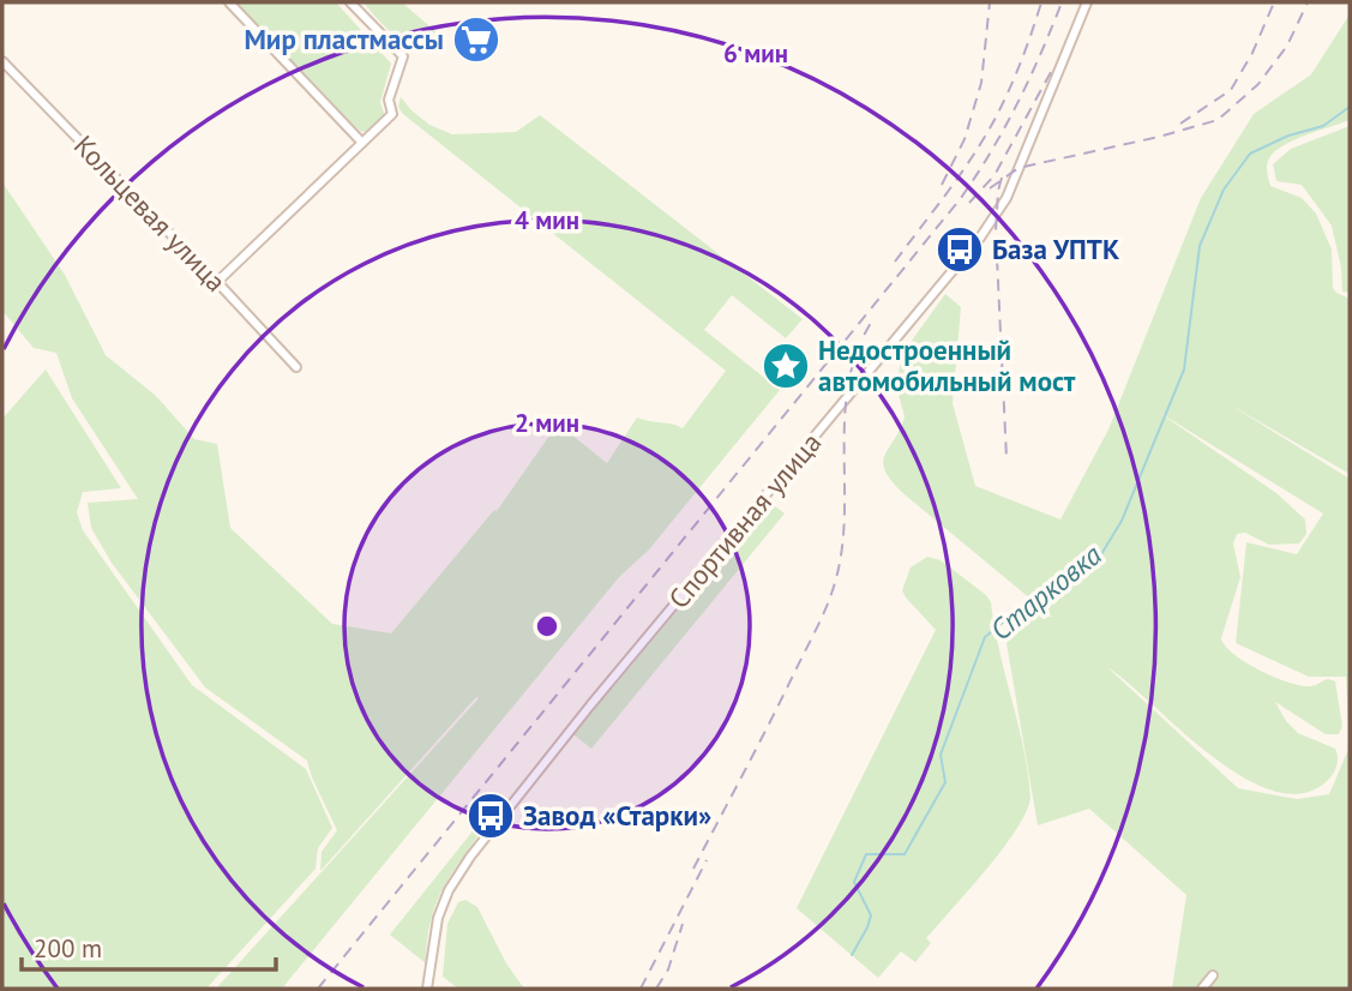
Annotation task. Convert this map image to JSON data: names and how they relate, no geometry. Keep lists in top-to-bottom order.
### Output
{
  "streets": {
    "street": ["Кольцевая улица", "Спортивная улица"]
  },
  "water": ["Старковка"],
  "places": {
    "supermarket": ["Мир пластмассы"],
    "bus stop": ["База УПТК", "Завод «Старки»"],
    "place": ["Недостроенный автомобильный мост"]
  },
  "scale_bar": "200 m",
  "rings": ["6 мин", "4 мин", "2 мин"]
}
